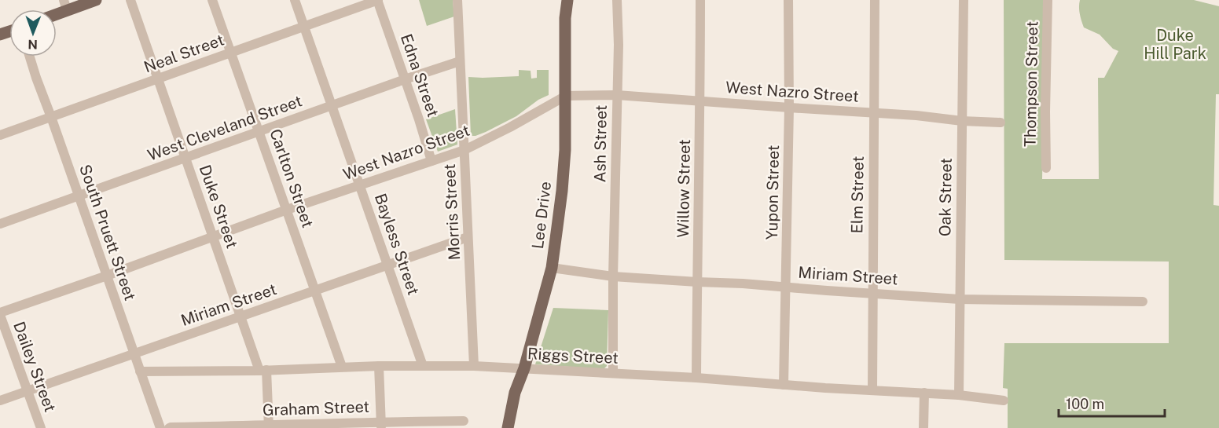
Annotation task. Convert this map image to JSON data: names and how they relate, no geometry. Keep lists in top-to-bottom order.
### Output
{
  "streets": {
    "main road": ["Lee Drive"],
    "street": [
      "Neal Street",
      "Edna Street",
      "Thompson Street",
      "West Nazro Street",
      "West Cleveland Street",
      "Ash Street",
      "Carlton Street",
      "Willow Street",
      "Yupon Street",
      "Elm Street",
      "Oak Street",
      "Duke Street",
      "Morris Street",
      "South Pruett Street",
      "Bayless Street",
      "Miriam Street",
      "Riggs Street",
      "Dailey Street",
      "Graham Street"
    ]
  },
  "crossings": [
    ["Neal Street", "Edna Street"],
    ["Neal Street", "Carlton Street"],
    ["Neal Street", "Duke Street"],
    ["Neal Street", "South Pruett Street"],
    ["Neal Street", "Bayless Street"],
    ["Edna Street", "West Nazro Street"],
    ["Edna Street", "West Cleveland Street"],
    ["West Nazro Street", "Ash Street"],
    ["West Nazro Street", "Carlton Street"],
    ["West Nazro Street", "Willow Street"],
    ["West Nazro Street", "Yupon Street"],
    ["West Nazro Street", "Elm Street"],
    ["West Nazro Street", "Oak Street"],
    ["West Nazro Street", "Duke Street"],
    ["West Nazro Street", "Morris Street"],
    ["West Nazro Street", "Lee Drive"],
    ["West Nazro Street", "South Pruett Street"],
    ["West Nazro Street", "Bayless Street"],
    ["West Nazro Street", "Dailey Street"],
    ["West Cleveland Street", "Carlton Street"],
    ["West Cleveland Street", "Duke Street"],
    ["West Cleveland Street", "Morris Street"],
    ["West Cleveland Street", "South Pruett Street"],
    ["West Cleveland Street", "Bayless Street"],
    ["Ash Street", "Miriam Street"],
    ["Ash Street", "Riggs Street"],
    ["Carlton Street", "Miriam Street"],
    ["Carlton Street", "Riggs Street"],
    ["Willow Street", "Miriam Street"],
    ["Willow Street", "Riggs Street"],
    ["Yupon Street", "Miriam Street"],
    ["Yupon Street", "Riggs Street"],
    ["Elm Street", "Miriam Street"],
    ["Elm Street", "Riggs Street"],
    ["Oak Street", "Miriam Street"],
    ["Oak Street", "Riggs Street"],
    ["Duke Street", "Miriam Street"],
    ["Duke Street", "Riggs Street"],
    ["Duke Street", "Graham Street"],
    ["Morris Street", "Miriam Street"],
    ["Morris Street", "Riggs Street"],
    ["Lee Drive", "Miriam Street"],
    ["Lee Drive", "Riggs Street"],
    ["South Pruett Street", "Miriam Street"],
    ["South Pruett Street", "Riggs Street"],
    ["Bayless Street", "Miriam Street"],
    ["Bayless Street", "Riggs Street"],
    ["Miriam Street", "Dailey Street"]
  ],
  "parks": ["Duke Hill Park"],
  "scale_bar": "100 m",
  "north": "bottom"
}
